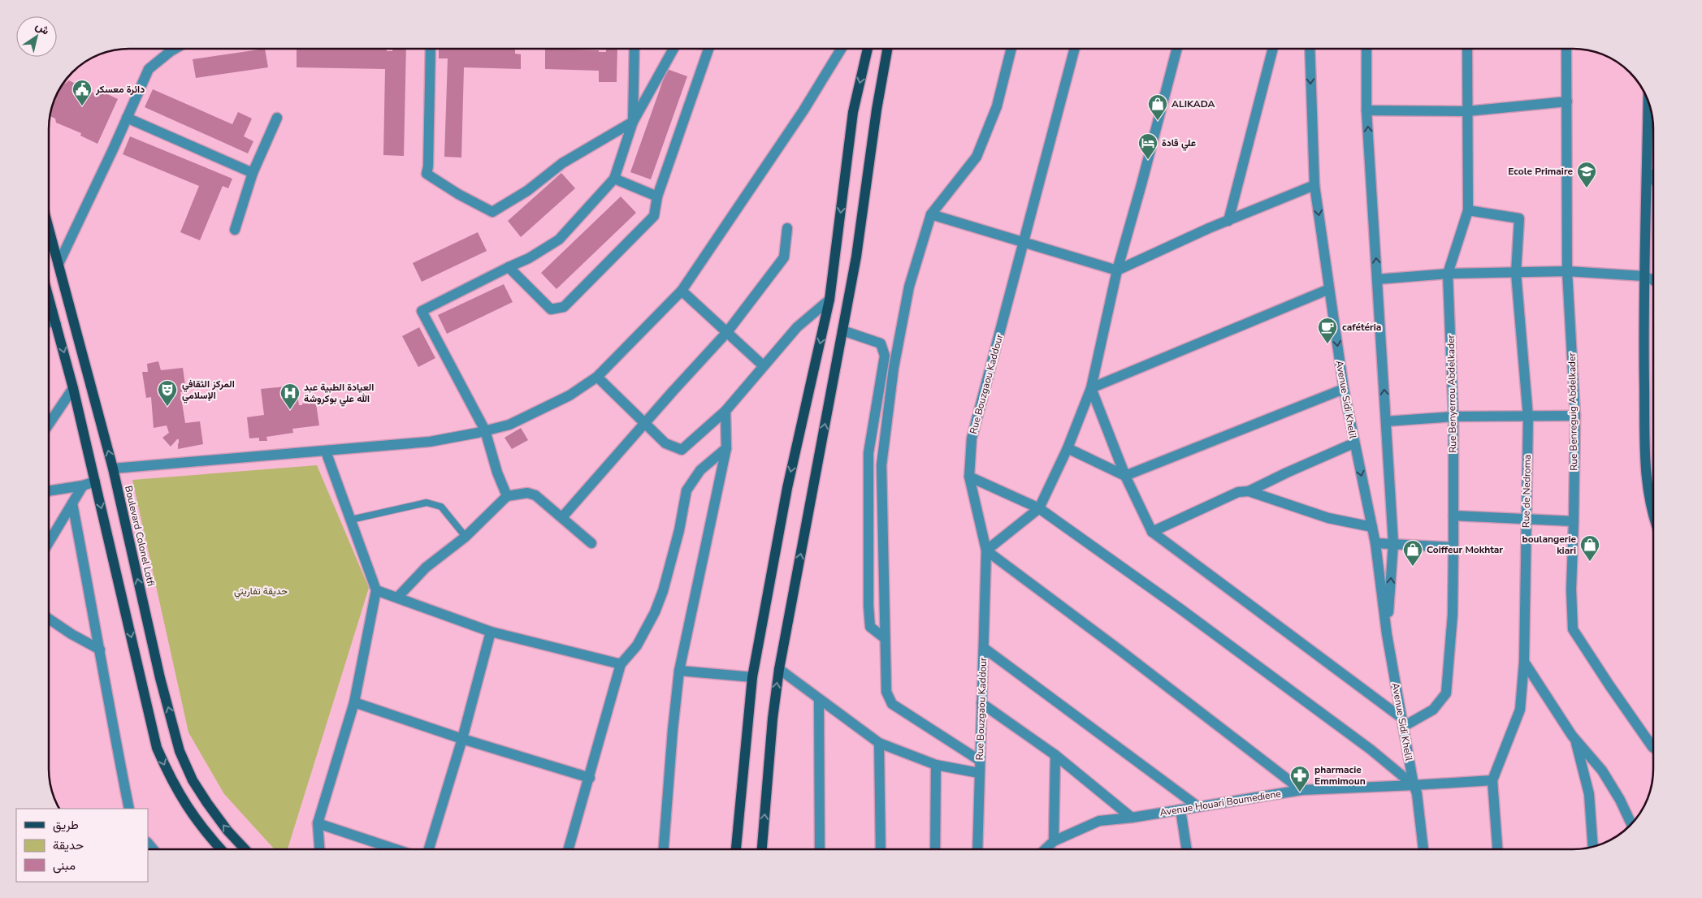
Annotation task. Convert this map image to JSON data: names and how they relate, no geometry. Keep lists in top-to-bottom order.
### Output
{
  "streets": {
    "main road": ["Boulevard Colonel Lotfi"],
    "street": [
      "Rue Bouzgaou Kaddour",
      "Rue Benyerrou Abdelkader",
      "Avenue Sidi Khelil",
      "Rue Benreguig Abdelkader",
      "Rue de Nedroma",
      "Avenue Houari Boumediene"
    ]
  },
  "crossings": [
    ["Rue Benyerrou Abdelkader", "Avenue Sidi Khelil"],
    ["Rue Benyerrou Abdelkader", "Rue de Nedroma"],
    ["Avenue Sidi Khelil", "Avenue Houari Boumediene"]
  ],
  "parks": ["حديقة تفاريتي"],
  "places": {
    "public building": ["دائرة معسكر"],
    "shop": ["ALIKADA", "boulangerie kiari", "Coiffeur Mokhtar"],
    "hotel": ["علي قادة"],
    "school or university": ["Ecole Primaire"],
    "cafe": ["cafétéria"],
    "theatre": ["المركز الثقافي الإسلامي"],
    "hospital": ["العيادة الطبية عبد الله علي بوكروشة"],
    "pharmacy": ["pharmacie Emmimoun"]
  },
  "legend": ["طريق", "حديقة", "مبنى"],
  "north": "top right"
}
